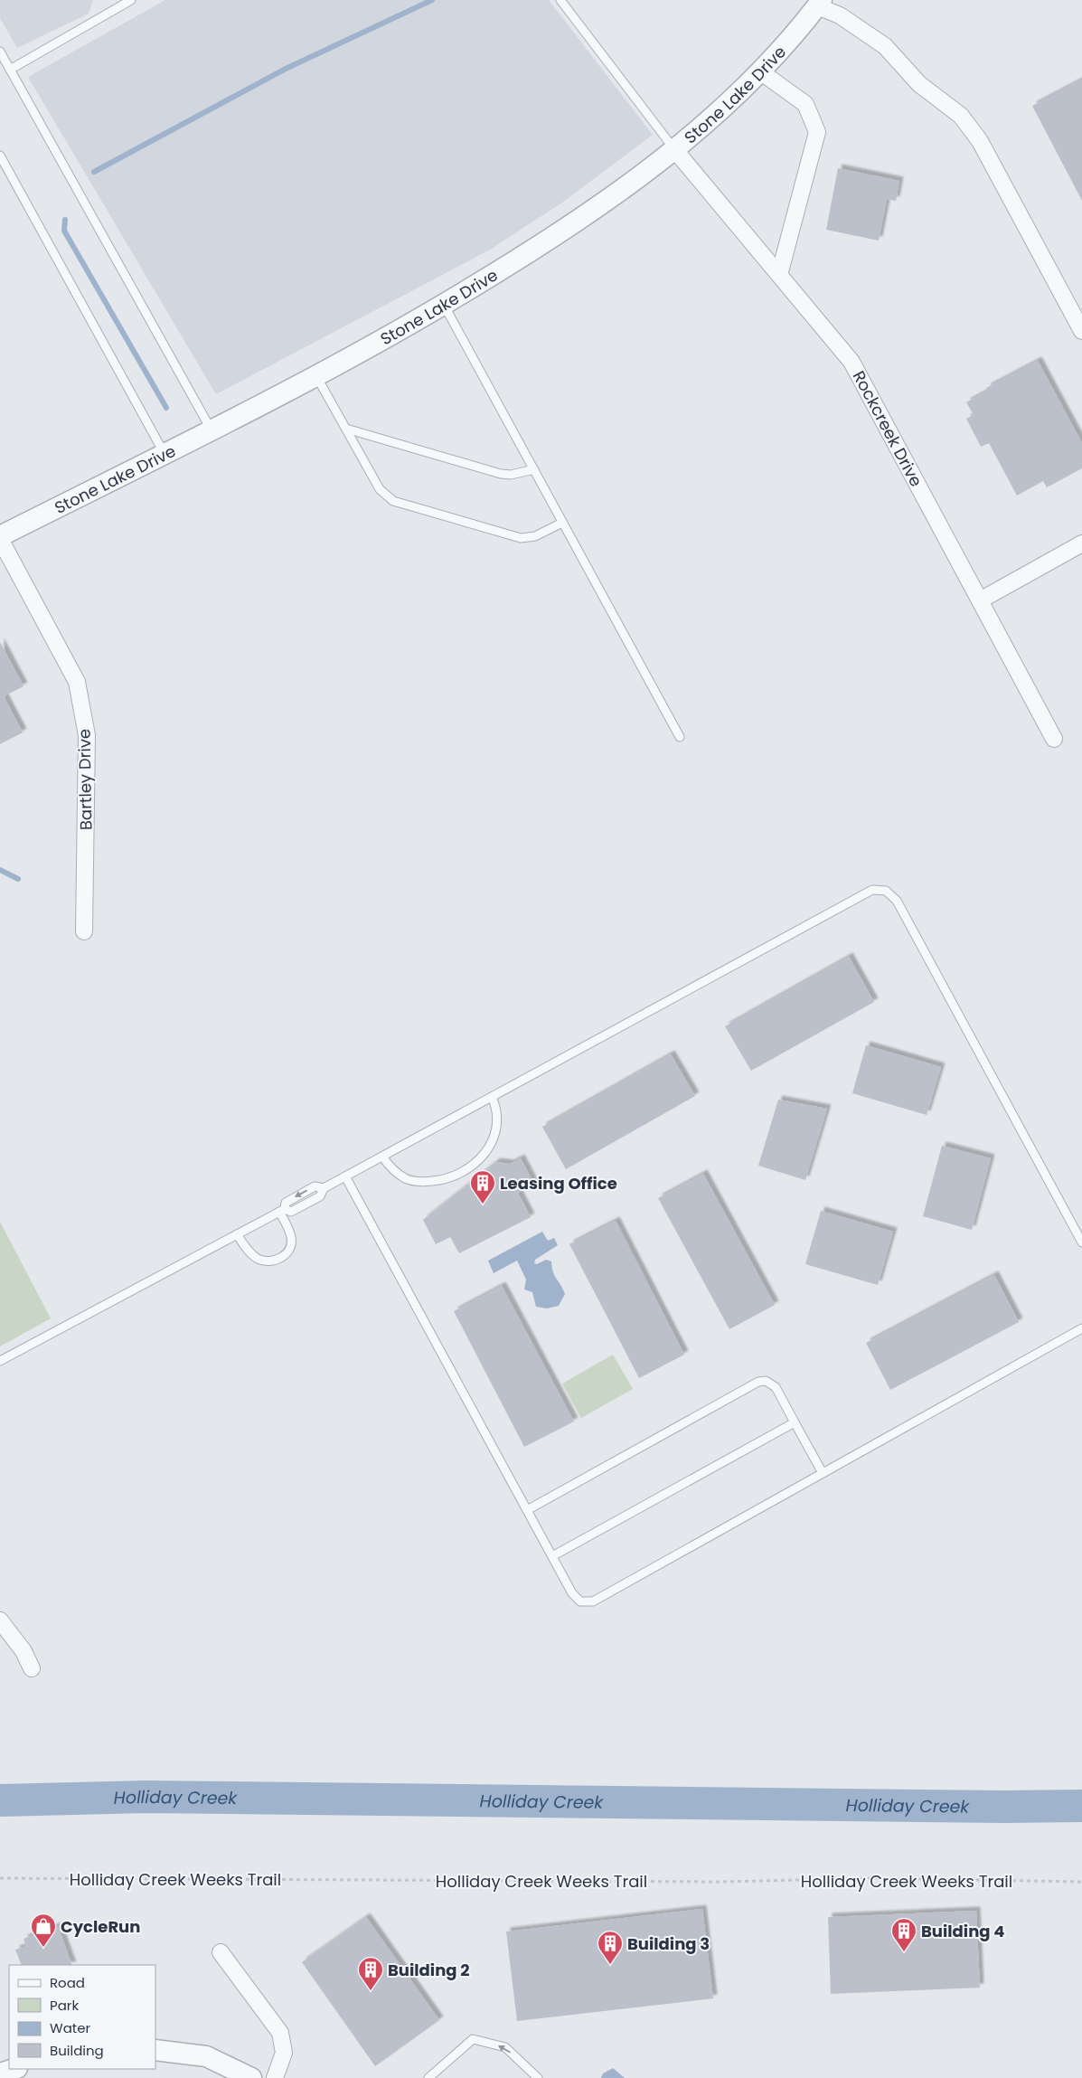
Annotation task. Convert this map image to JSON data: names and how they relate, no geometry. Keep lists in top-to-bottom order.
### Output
{
  "streets": {
    "street": ["Stone Lake Drive", "Rockcreek Drive", "Bartley Drive"],
    "path": ["Holliday Creek Weeks Trail"]
  },
  "crossings": [
    ["Stone Lake Drive", "Rockcreek Drive"],
    ["Stone Lake Drive", "Bartley Drive"]
  ],
  "water": ["Holliday Creek"],
  "places": {
    "building": [
      "Leasing Office",
      "Building 4",
      "Building 3",
      "Building 2"
    ],
    "shop": ["CycleRun"]
  },
  "legend": [
    "Road",
    "Park",
    "Water",
    "Building"
  ]
}
